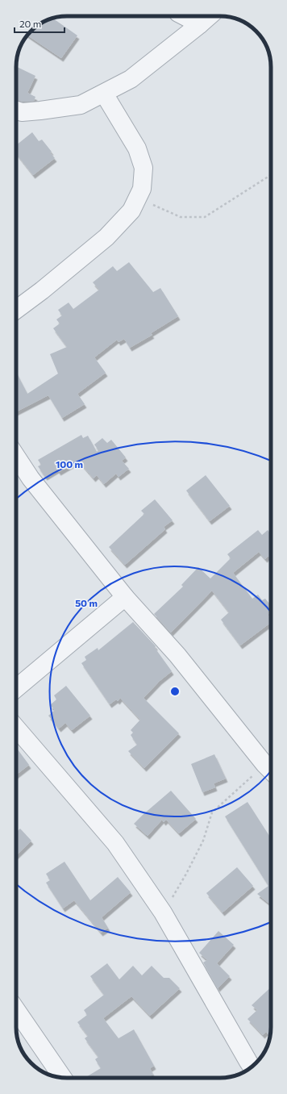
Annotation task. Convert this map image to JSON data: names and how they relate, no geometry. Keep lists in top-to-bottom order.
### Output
{
  "scale_bar": "20 m",
  "rings": ["100 m", "50 m"]
}
